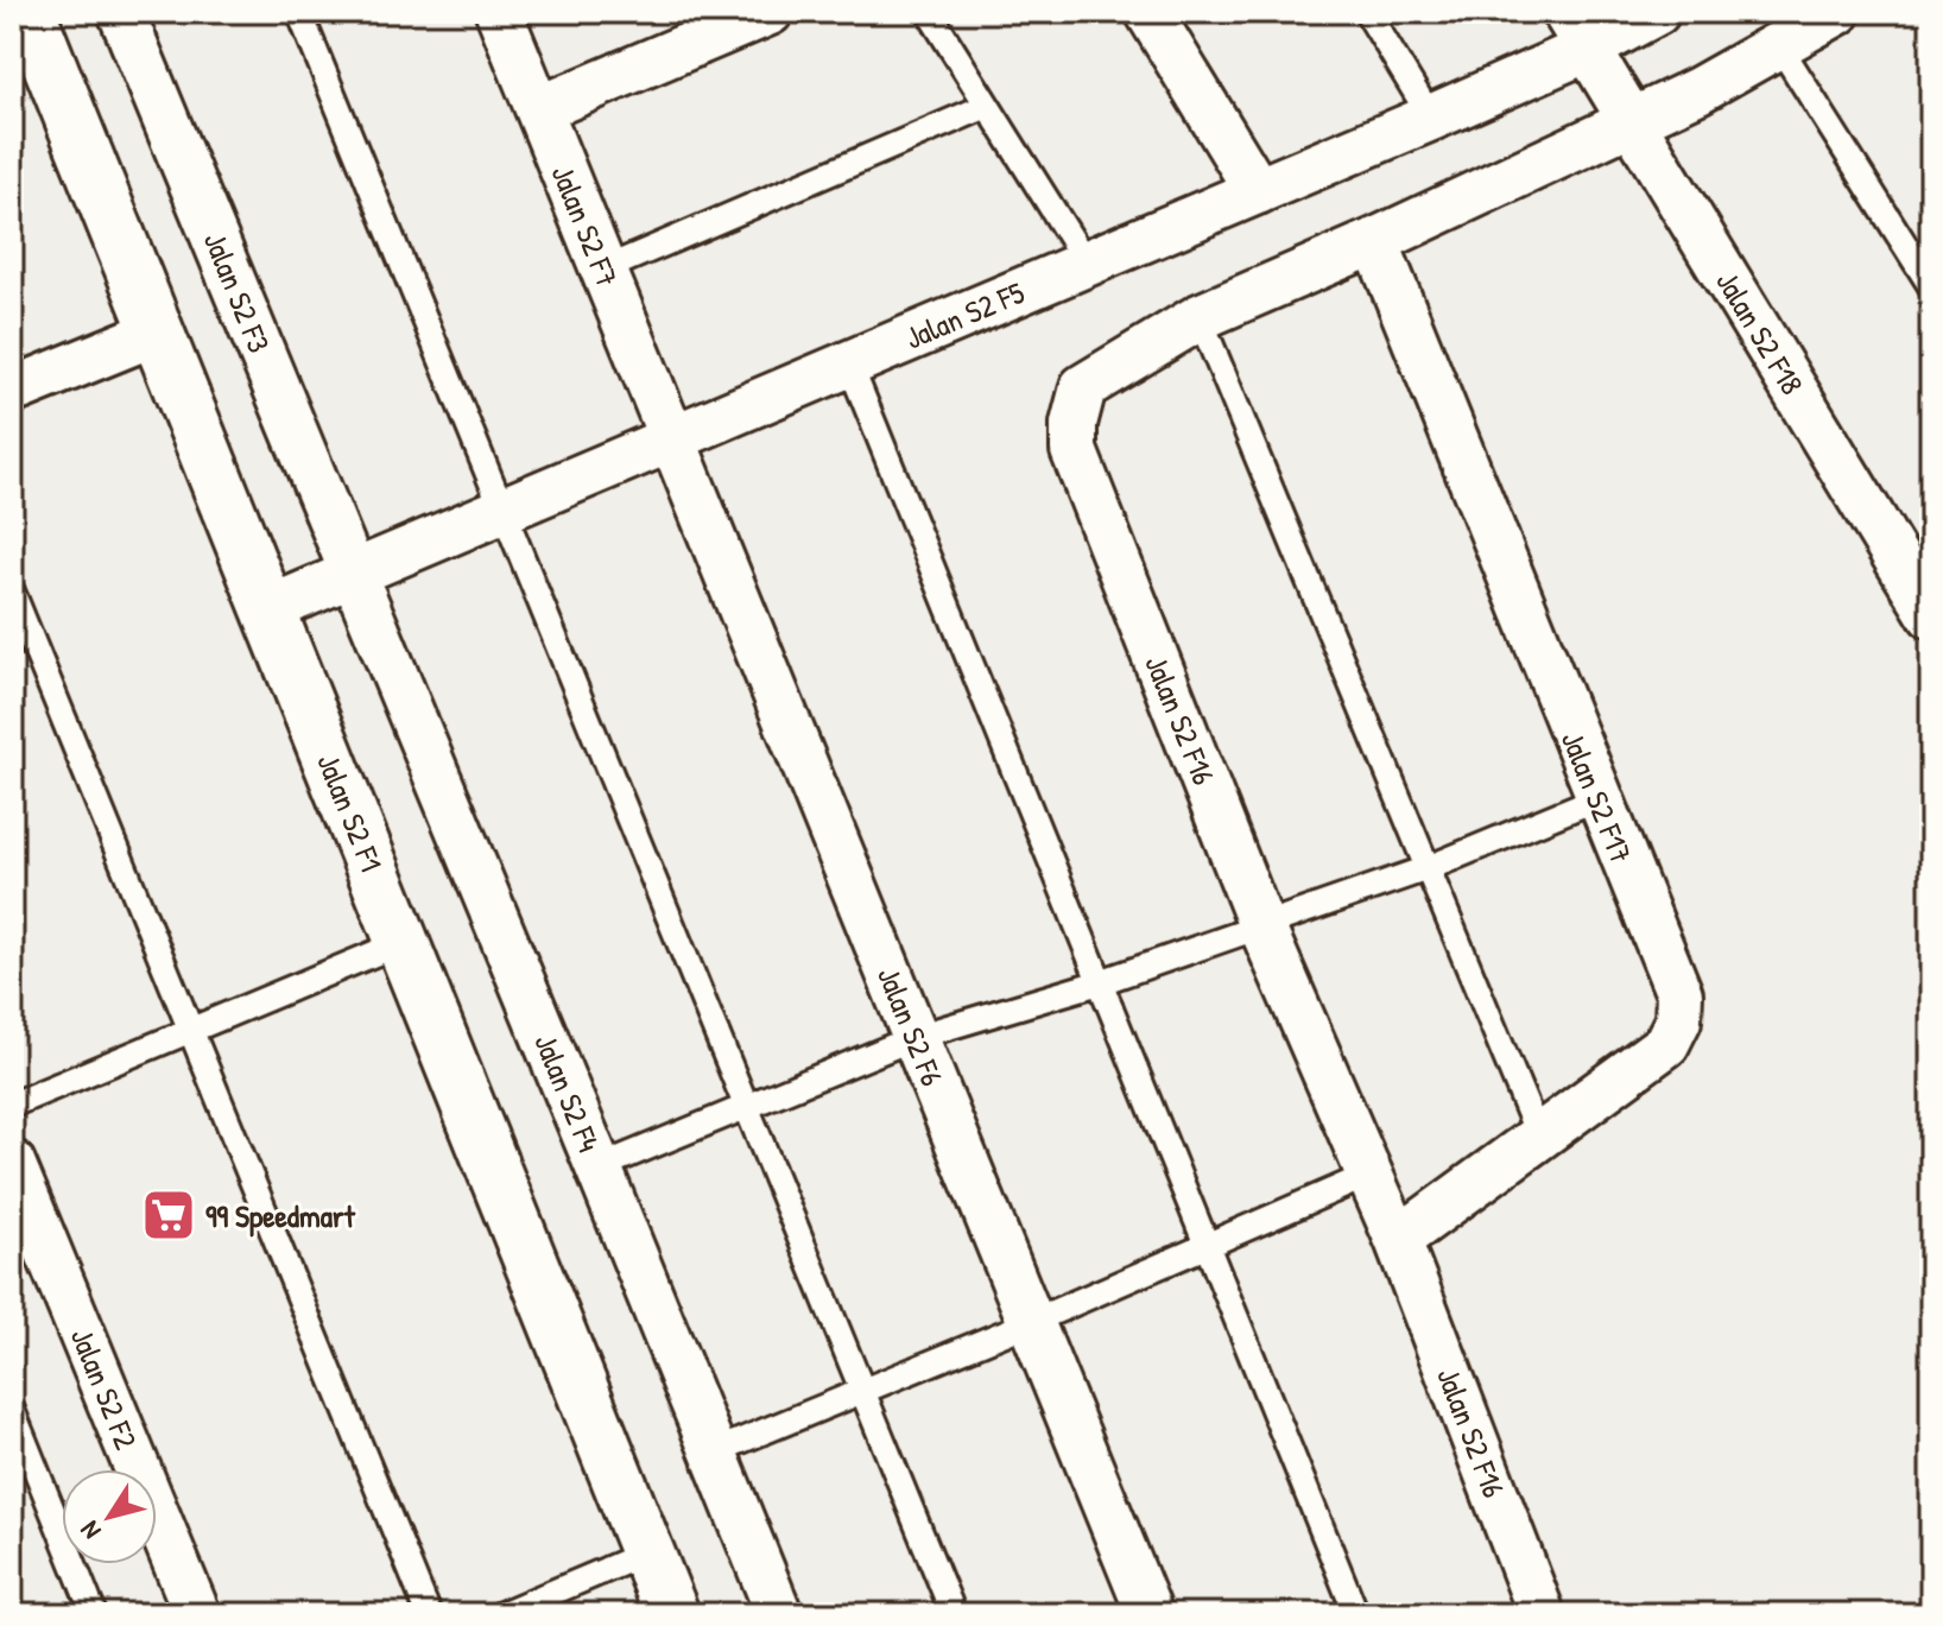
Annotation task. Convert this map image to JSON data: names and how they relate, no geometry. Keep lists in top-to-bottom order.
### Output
{
  "streets": {
    "street": [
      "Jalan S2 F7",
      "Jalan S2 F3",
      "Jalan S2 F5",
      "Jalan S2 F18",
      "Jalan S2 F16",
      "Jalan S2 F17",
      "Jalan S2 F1",
      "Jalan S2 F6",
      "Jalan S2 F4",
      "Jalan S2 F2"
    ]
  },
  "crossings": [
    ["Jalan S2 F7", "Jalan S2 F5"],
    ["Jalan S2 F7", "Jalan S2 F6"],
    ["Jalan S2 F3", "Jalan S2 F5"],
    ["Jalan S2 F3", "Jalan S2 F4"],
    ["Jalan S2 F5", "Jalan S2 F18"],
    ["Jalan S2 F5", "Jalan S2 F1"],
    ["Jalan S2 F5", "Jalan S2 F6"],
    ["Jalan S2 F5", "Jalan S2 F4"],
    ["Jalan S2 F18", "Jalan S2 F16"],
    ["Jalan S2 F16", "Jalan S2 F17"]
  ],
  "places": {
    "supermarket": ["99 Speedmart"]
  },
  "north": "bottom left"
}
